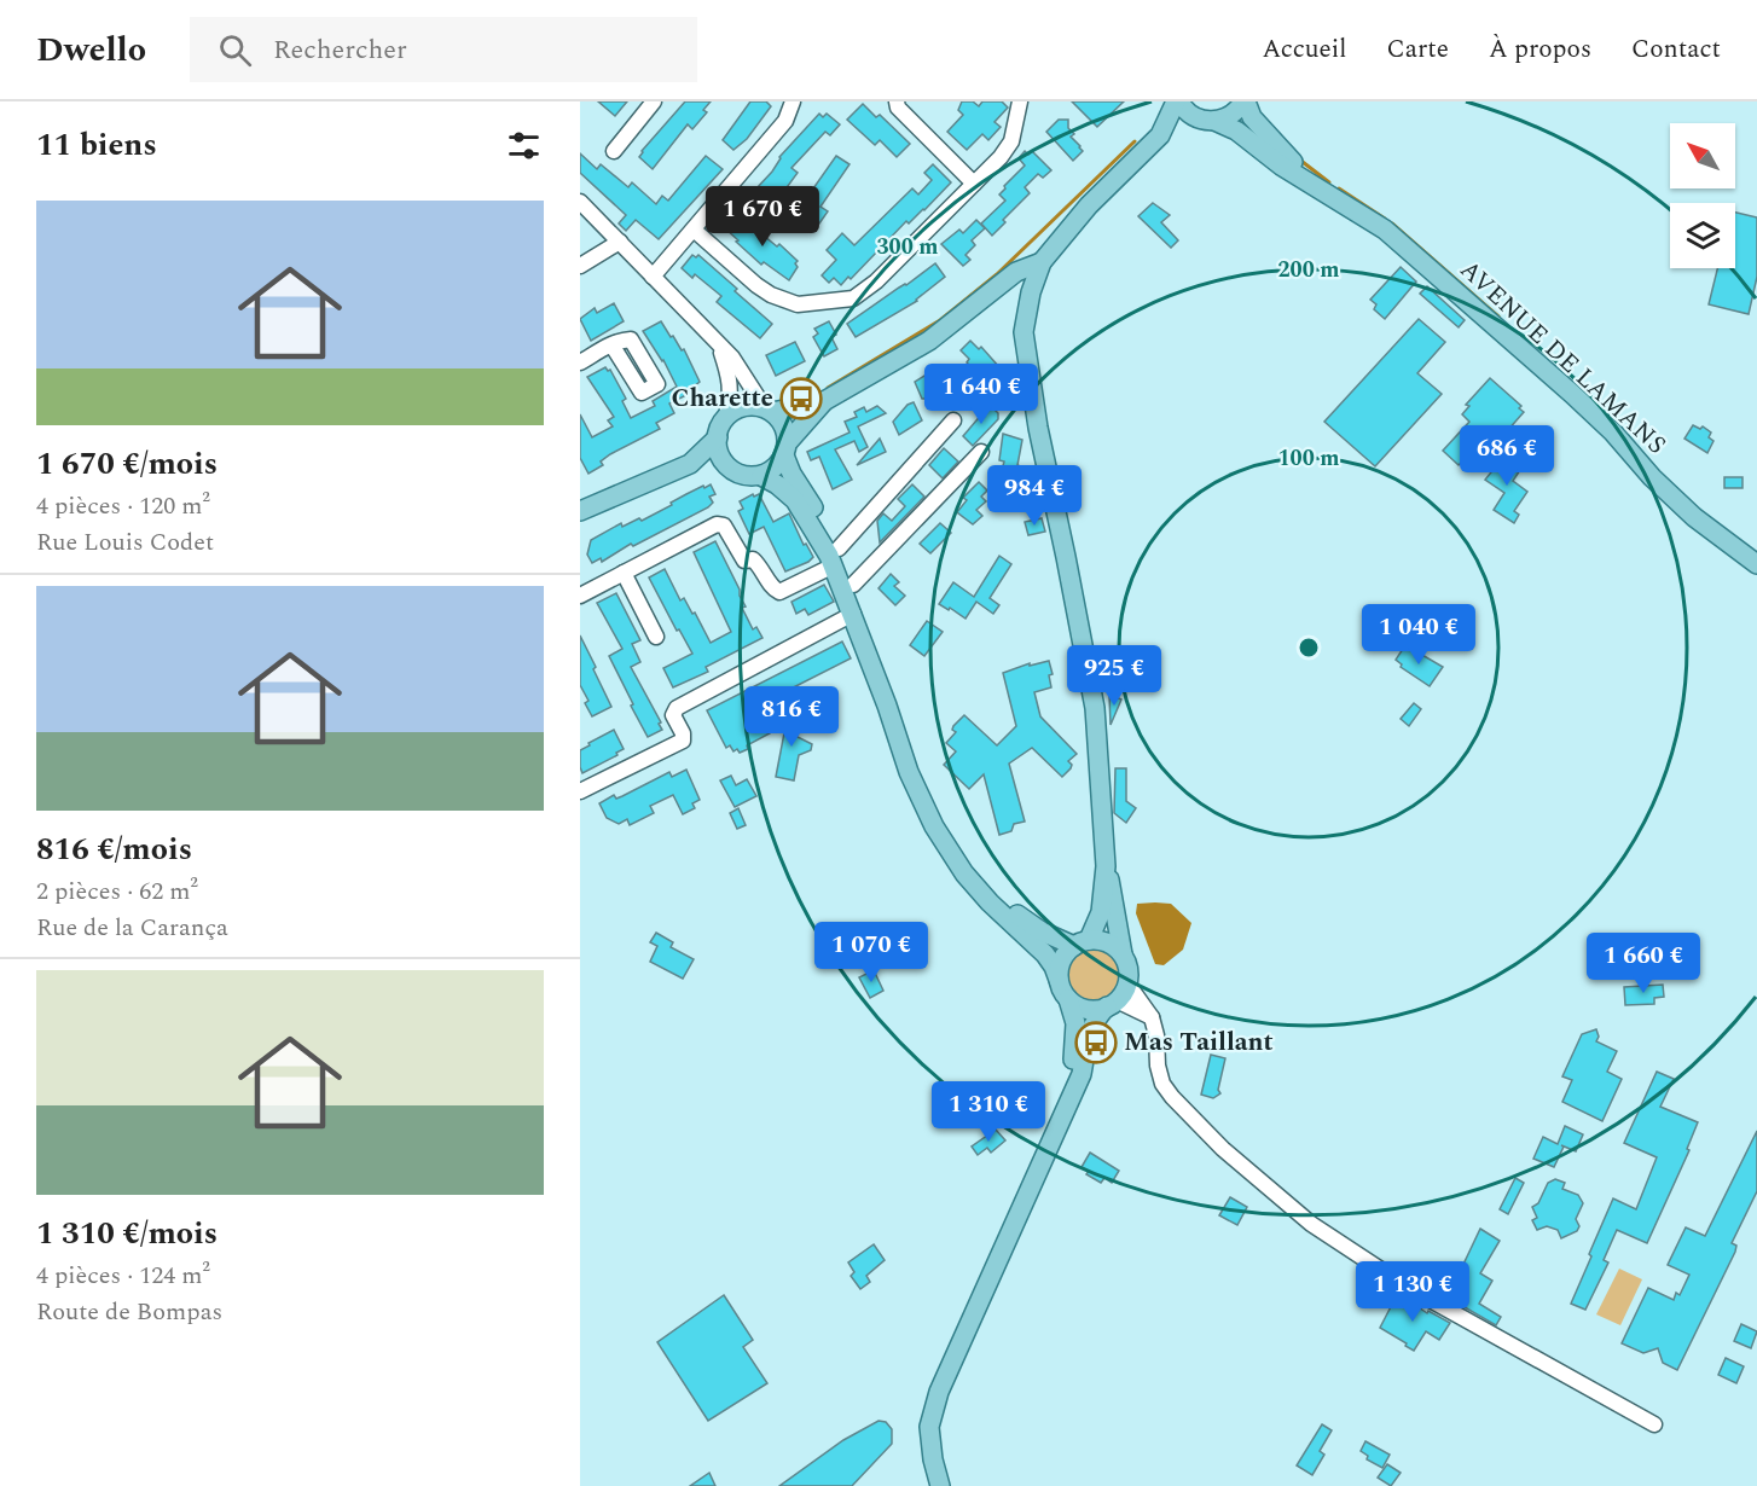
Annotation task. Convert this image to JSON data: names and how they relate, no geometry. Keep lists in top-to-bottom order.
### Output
{
  "streets": {
    "main road": ["AVENUE DE LAMANS"]
  },
  "places": {
    "bus stop": ["Charette", "Mas Taillant"]
  },
  "north": "top left",
  "page": {
    "header": "Dwello",
    "search": "Rechercher",
    "nav": [
      "Accueil",
      "Carte",
      "À propos",
      "Contact"
    ],
    "heading": "11 biens",
    "price": [
      "1 670 €",
      "1 640 €",
      "686 €",
      "984 €",
      "1 040 €",
      "925 €",
      "816 €",
      "1 070 €",
      "1 660 €",
      "1 310 €",
      "1 130 €"
    ],
    "list": [
      {
        "name": "1 670 €/mois",
        "note": "4 pièces · 120 m² · Rue Louis Codet"
      },
      {
        "name": "816 €/mois",
        "note": "2 pièces · 62 m² · Rue de la Carança"
      },
      {
        "name": "1 310 €/mois",
        "note": "4 pièces · 124 m² · Route de Bompas"
      }
    ]
  },
  "rings": ["300 m", "200 m", "100 m"]
}
